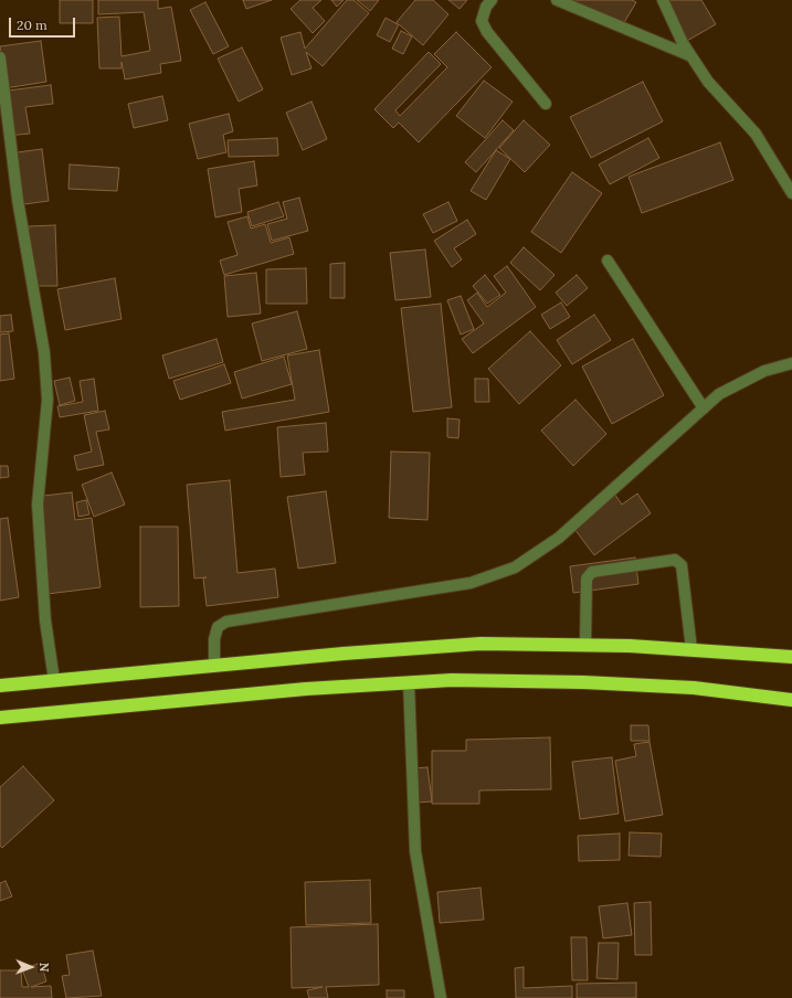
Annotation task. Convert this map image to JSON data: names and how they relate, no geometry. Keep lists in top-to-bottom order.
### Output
{
  "scale_bar": "20 m",
  "north": "right"
}
